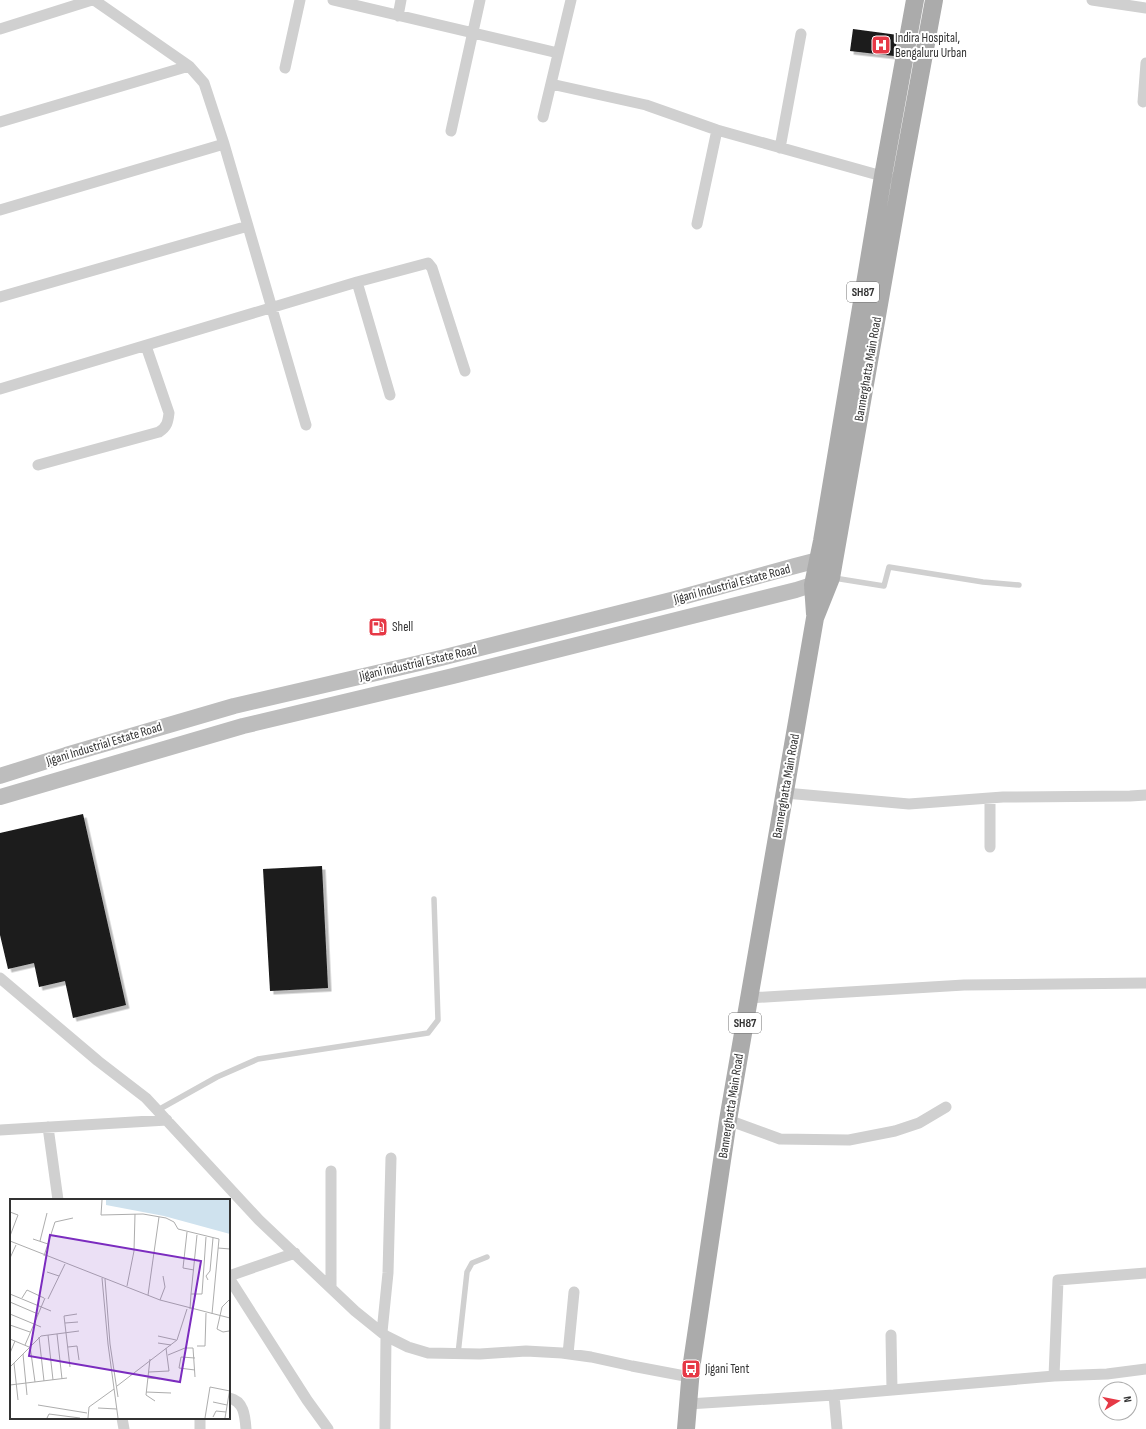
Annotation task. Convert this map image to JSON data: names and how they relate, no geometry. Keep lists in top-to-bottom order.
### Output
{
  "streets": {
    "main road": ["SH87", "Bannerghatta Main Road", "Jigani Industrial Estate Road"]
  },
  "crossings": [
    ["Bannerghatta Main Road", "Jigani Industrial Estate Road"]
  ],
  "places": {
    "hospital": ["Indira Hospital, Bengaluru Urban"],
    "fuel station": ["Shell"],
    "bus stop": ["Jigani Tent"]
  },
  "north": "right"
}
